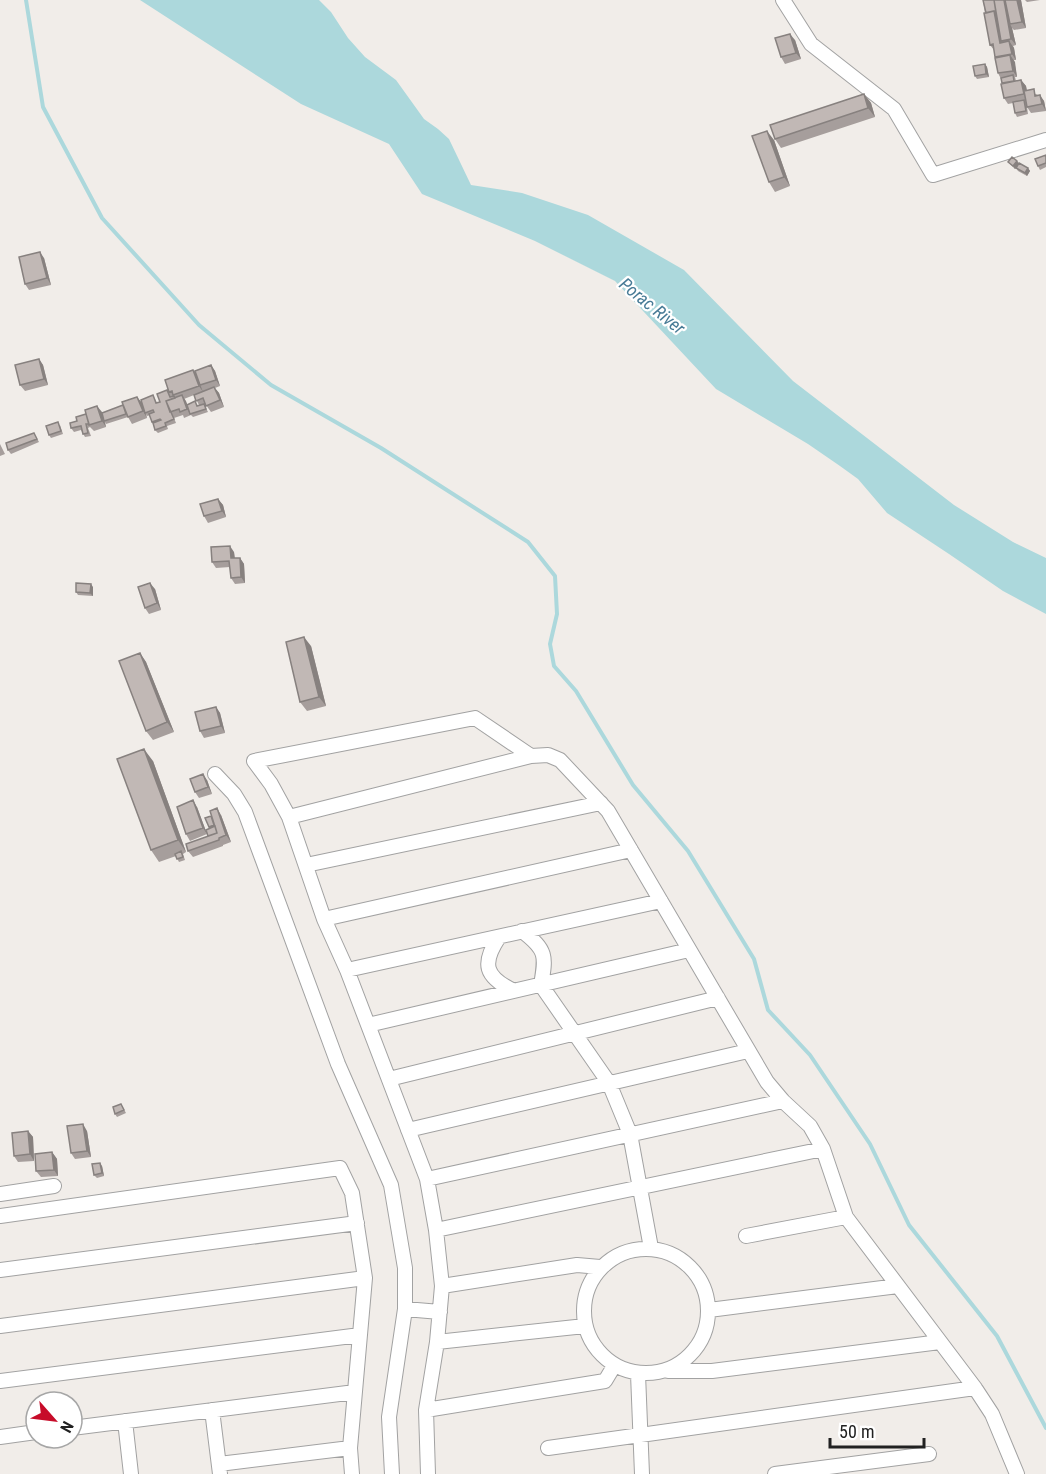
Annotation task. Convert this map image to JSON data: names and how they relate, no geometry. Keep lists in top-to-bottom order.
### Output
{
  "water": ["Porac River"],
  "scale_bar": "50 m",
  "north": "bottom right"
}
